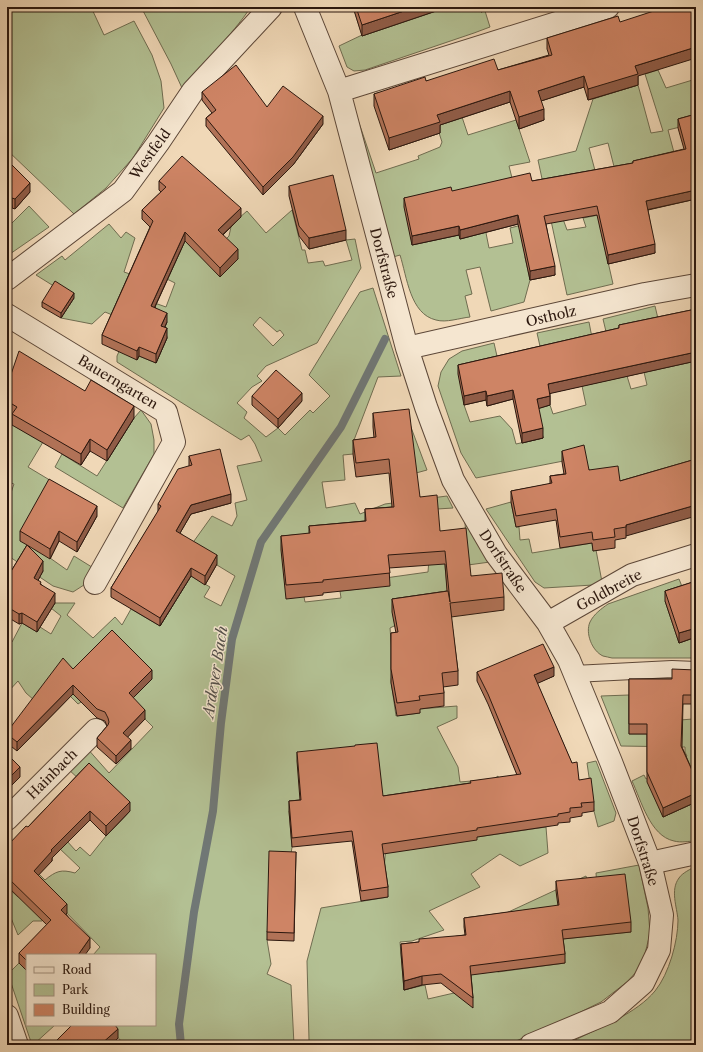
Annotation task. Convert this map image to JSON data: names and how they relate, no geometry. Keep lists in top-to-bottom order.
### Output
{
  "streets": {
    "street": [
      "Westfeld",
      "Dorfstraße",
      "Ostholz",
      "Bauerngarten",
      "Goldbreite",
      "Hainbach"
    ]
  },
  "crossings": [
    ["Dorfstraße", "Ostholz"],
    ["Dorfstraße", "Goldbreite"]
  ],
  "water": ["Ardeyer Bach"],
  "legend": ["Road", "Park", "Building"]
}
